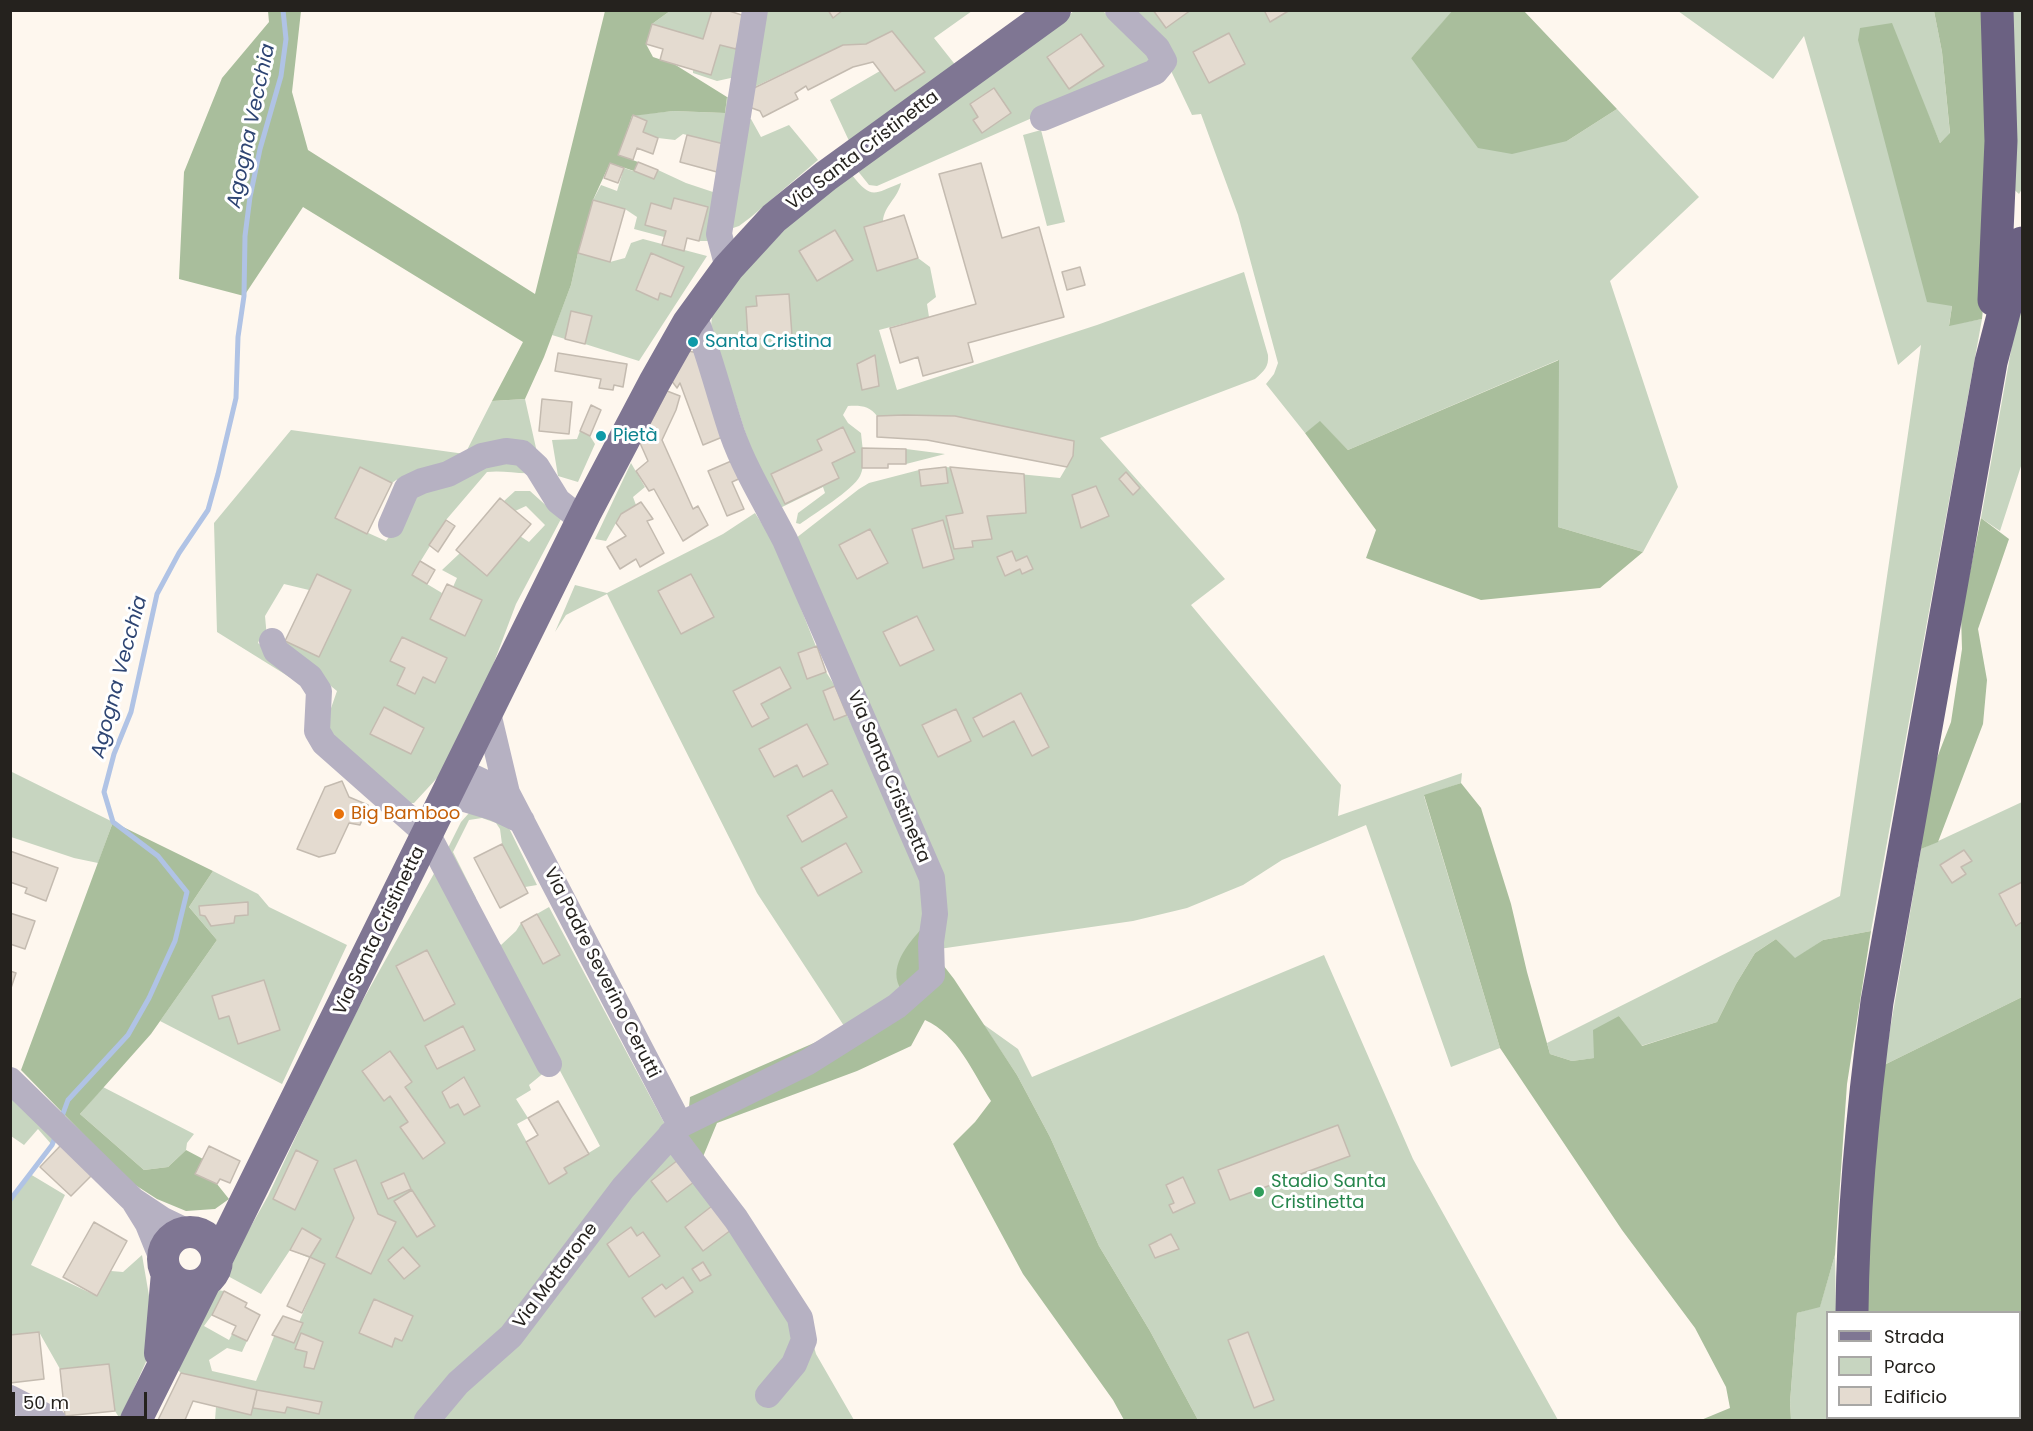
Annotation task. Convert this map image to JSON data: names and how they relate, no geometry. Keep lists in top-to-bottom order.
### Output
{
  "streets": {
    "main road": ["Via Santa Cristinetta"],
    "street": ["Via Padre Severino Cerutti", "Via Mottarone"]
  },
  "crossings": [
    ["Via Santa Cristinetta", "Via Padre Severino Cerutti"],
    ["Via Santa Cristinetta", "Via Mottarone"],
    ["Via Padre Severino Cerutti", "Via Mottarone"]
  ],
  "water": ["Agogna Vecchia"],
  "places": [
    "Santa Cristina",
    "Pietà",
    "Big Bamboo",
    "Stadio Santa Cristinetta"
  ],
  "legend": ["Strada", "Parco", "Edificio"],
  "scale_bar": "50 m"
}
